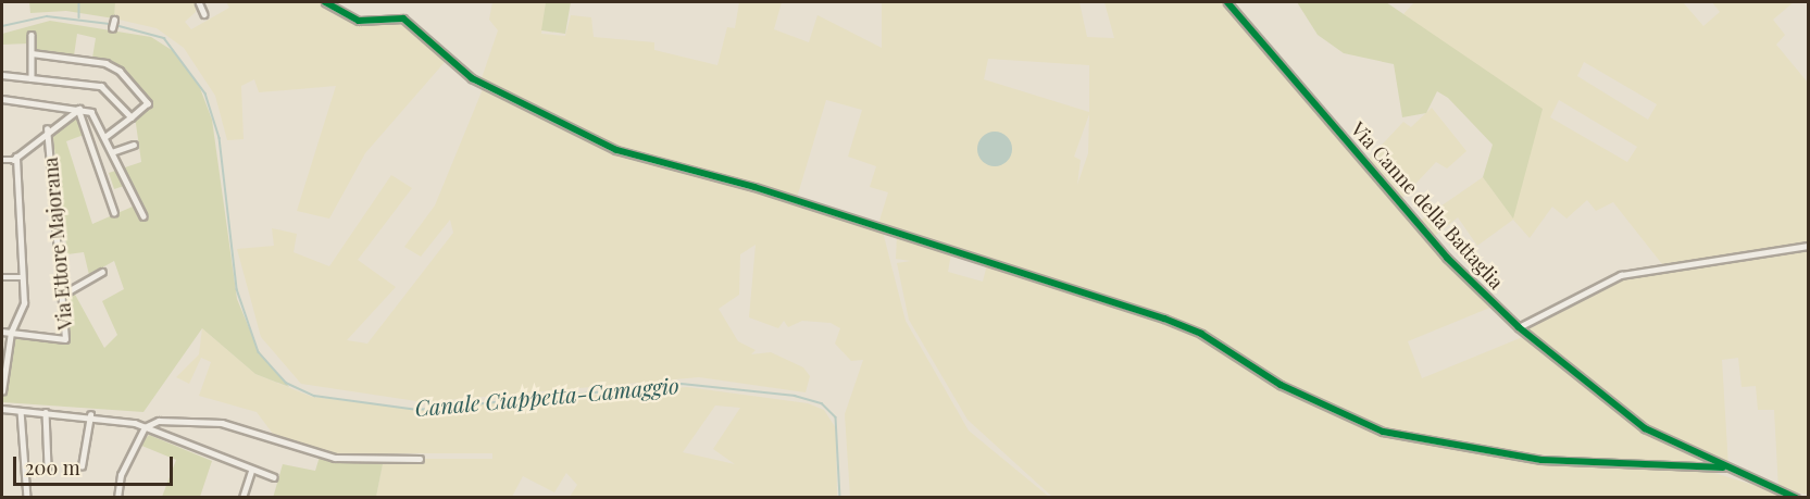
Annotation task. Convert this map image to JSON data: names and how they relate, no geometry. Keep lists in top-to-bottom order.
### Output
{
  "streets": {
    "street": ["Via Canne della Battaglia", "Via Ettore Majorana"]
  },
  "water": ["Canale Ciappetta-Camaggio"],
  "scale_bar": "200 m"
}
